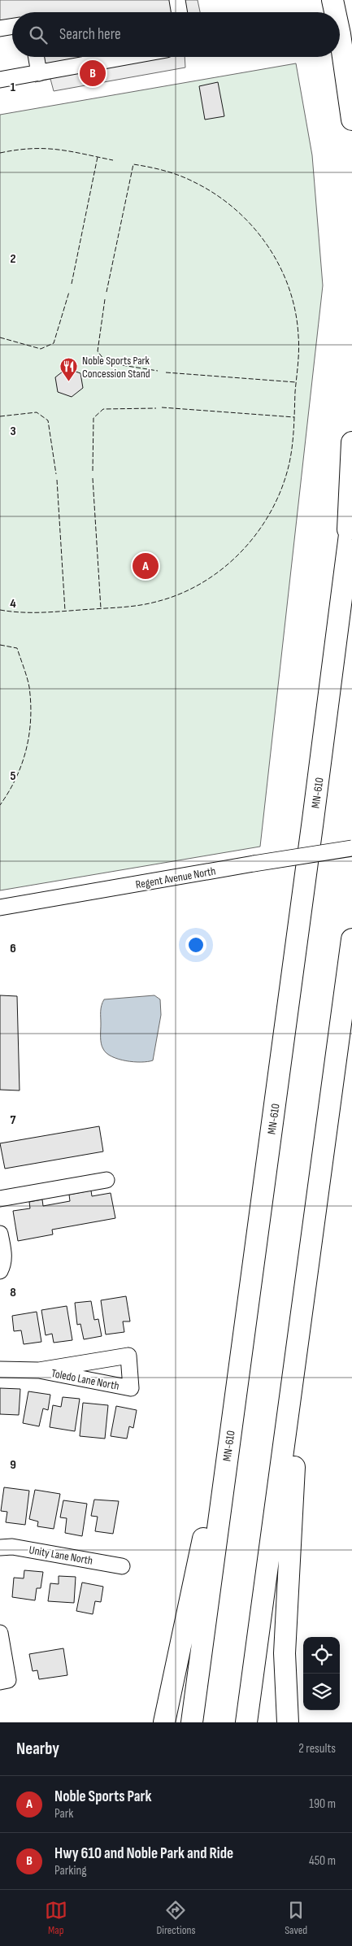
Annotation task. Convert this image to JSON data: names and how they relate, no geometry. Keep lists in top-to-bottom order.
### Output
{
  "streets": {
    "highway": ["MN-610"],
    "street": ["Regent Avenue North", "Toledo Lane North", "Unity Lane North"]
  },
  "places": {
    "restaurant": ["Noble Sports Park Concession Stand"]
  },
  "page": {
    "search": "Search here",
    "pins": ["B", "A"],
    "heading": ["Nearby", "2 results"],
    "list": [
      {
        "mark": "A",
        "name": "Noble Sports Park",
        "note": "Park",
        "value": "190 m"
      },
      {
        "mark": "B",
        "name": "Hwy 610 and Noble Park and Ride",
        "note": "Parking",
        "value": "450 m"
      }
    ],
    "nav": ["Map", "Directions", "Saved"]
  },
  "grid": {
    "rows": [
      "1",
      "2",
      "3",
      "4",
      "5",
      "6",
      "7",
      "8",
      "9"
    ]
  }
}
